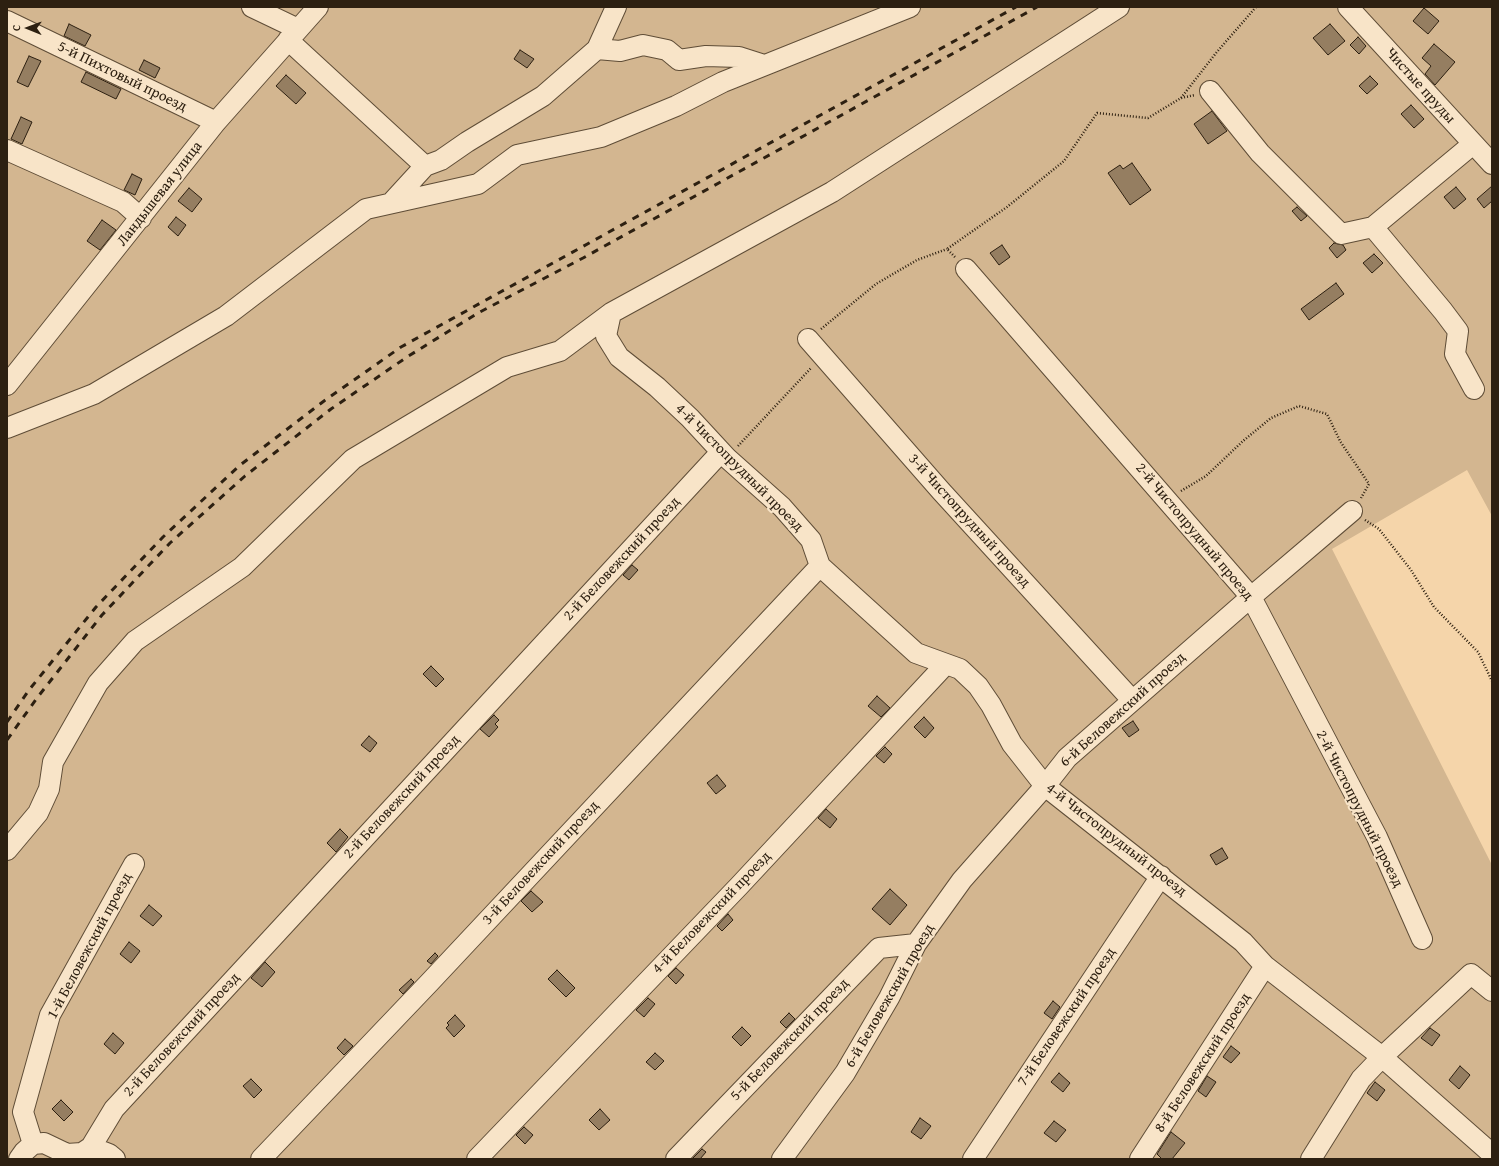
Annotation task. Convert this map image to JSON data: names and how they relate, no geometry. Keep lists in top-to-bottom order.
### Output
{
  "streets": {
    "lane": [
      "5-й Пихтовый проезд",
      "Чистые пруды",
      "Ландышевая улица",
      "4-й Чистопрудный проезд",
      "3-й Чистопрудный проезд",
      "2-й Чистопрудный проезд",
      "2-й Беловежский проезд",
      "6-й Беловежский проезд",
      "3-й Беловежский проезд",
      "4-й Беловежский проезд",
      "1-й Беловежский проезд",
      "7-й Беловежский проезд",
      "5-й Беловежский проезд",
      "8-й Беловежский проезд"
    ]
  },
  "crossings": [
    ["5-й Пихтовый проезд", "Ландышевая улица"],
    ["4-й Чистопрудный проезд", "2-й Беловежский проезд"],
    ["4-й Чистопрудный проезд", "6-й Беловежский проезд"],
    ["4-й Чистопрудный проезд", "3-й Беловежский проезд"],
    ["4-й Чистопрудный проезд", "4-й Беловежский проезд"],
    ["4-й Чистопрудный проезд", "7-й Беловежский проезд"],
    ["4-й Чистопрудный проезд", "8-й Беловежский проезд"],
    ["3-й Чистопрудный проезд", "6-й Беловежский проезд"],
    ["2-й Чистопрудный проезд", "6-й Беловежский проезд"],
    ["6-й Беловежский проезд", "5-й Беловежский проезд"]
  ],
  "north": "left"
}
